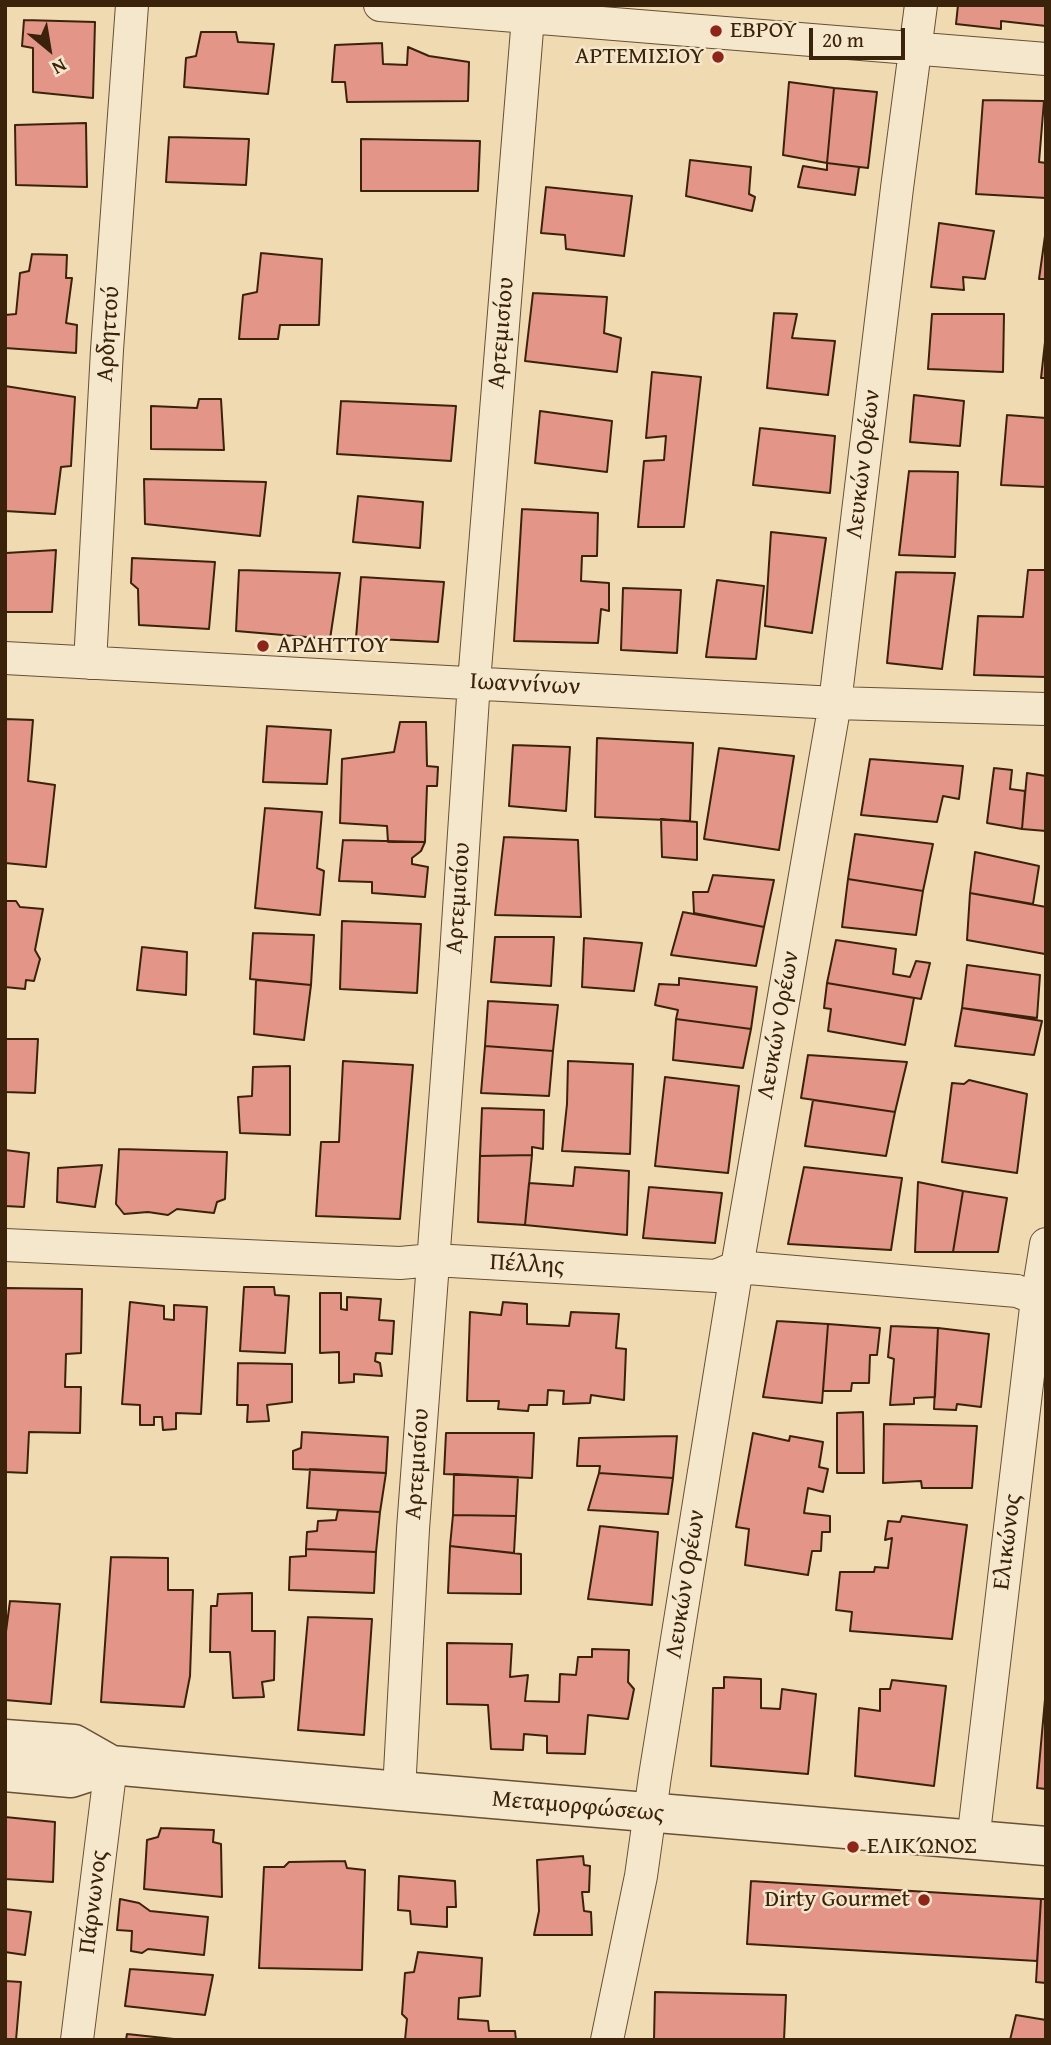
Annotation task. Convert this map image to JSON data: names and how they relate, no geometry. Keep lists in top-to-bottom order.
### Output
{
  "streets": {
    "street": [
      "Αρτεμισίου",
      "Αρδηττού",
      "Λευκών Ορέων",
      "Ιωαννίνων",
      "Πέλλης",
      "Ελικώνος",
      "Μεταμορφώσεως",
      "Πάρνωνος"
    ]
  },
  "crossings": [
    ["Αρτεμισίου", "Ιωαννίνων"],
    ["Αρτεμισίου", "Πέλλης"],
    ["Αρτεμισίου", "Μεταμορφώσεως"],
    ["Αρδηττού", "Ιωαννίνων"],
    ["Λευκών Ορέων", "Ιωαννίνων"],
    ["Λευκών Ορέων", "Πέλλης"],
    ["Λευκών Ορέων", "Μεταμορφώσεως"],
    ["Πέλλης", "Ελικώνος"],
    ["Ελικώνος", "Μεταμορφώσεως"],
    ["Μεταμορφώσεως", "Πάρνωνος"]
  ],
  "places": [
    "ΕΒΡΟΥ",
    "ΑΡΤΕΜΙΣΙΟΥ",
    "ΑΡΔΗΤΤΟΥ",
    "ΕΛΙΚΏΝΟΣ",
    "Dirty Gourmet"
  ],
  "scale_bar": "20 m",
  "north": "bottom right"
}
